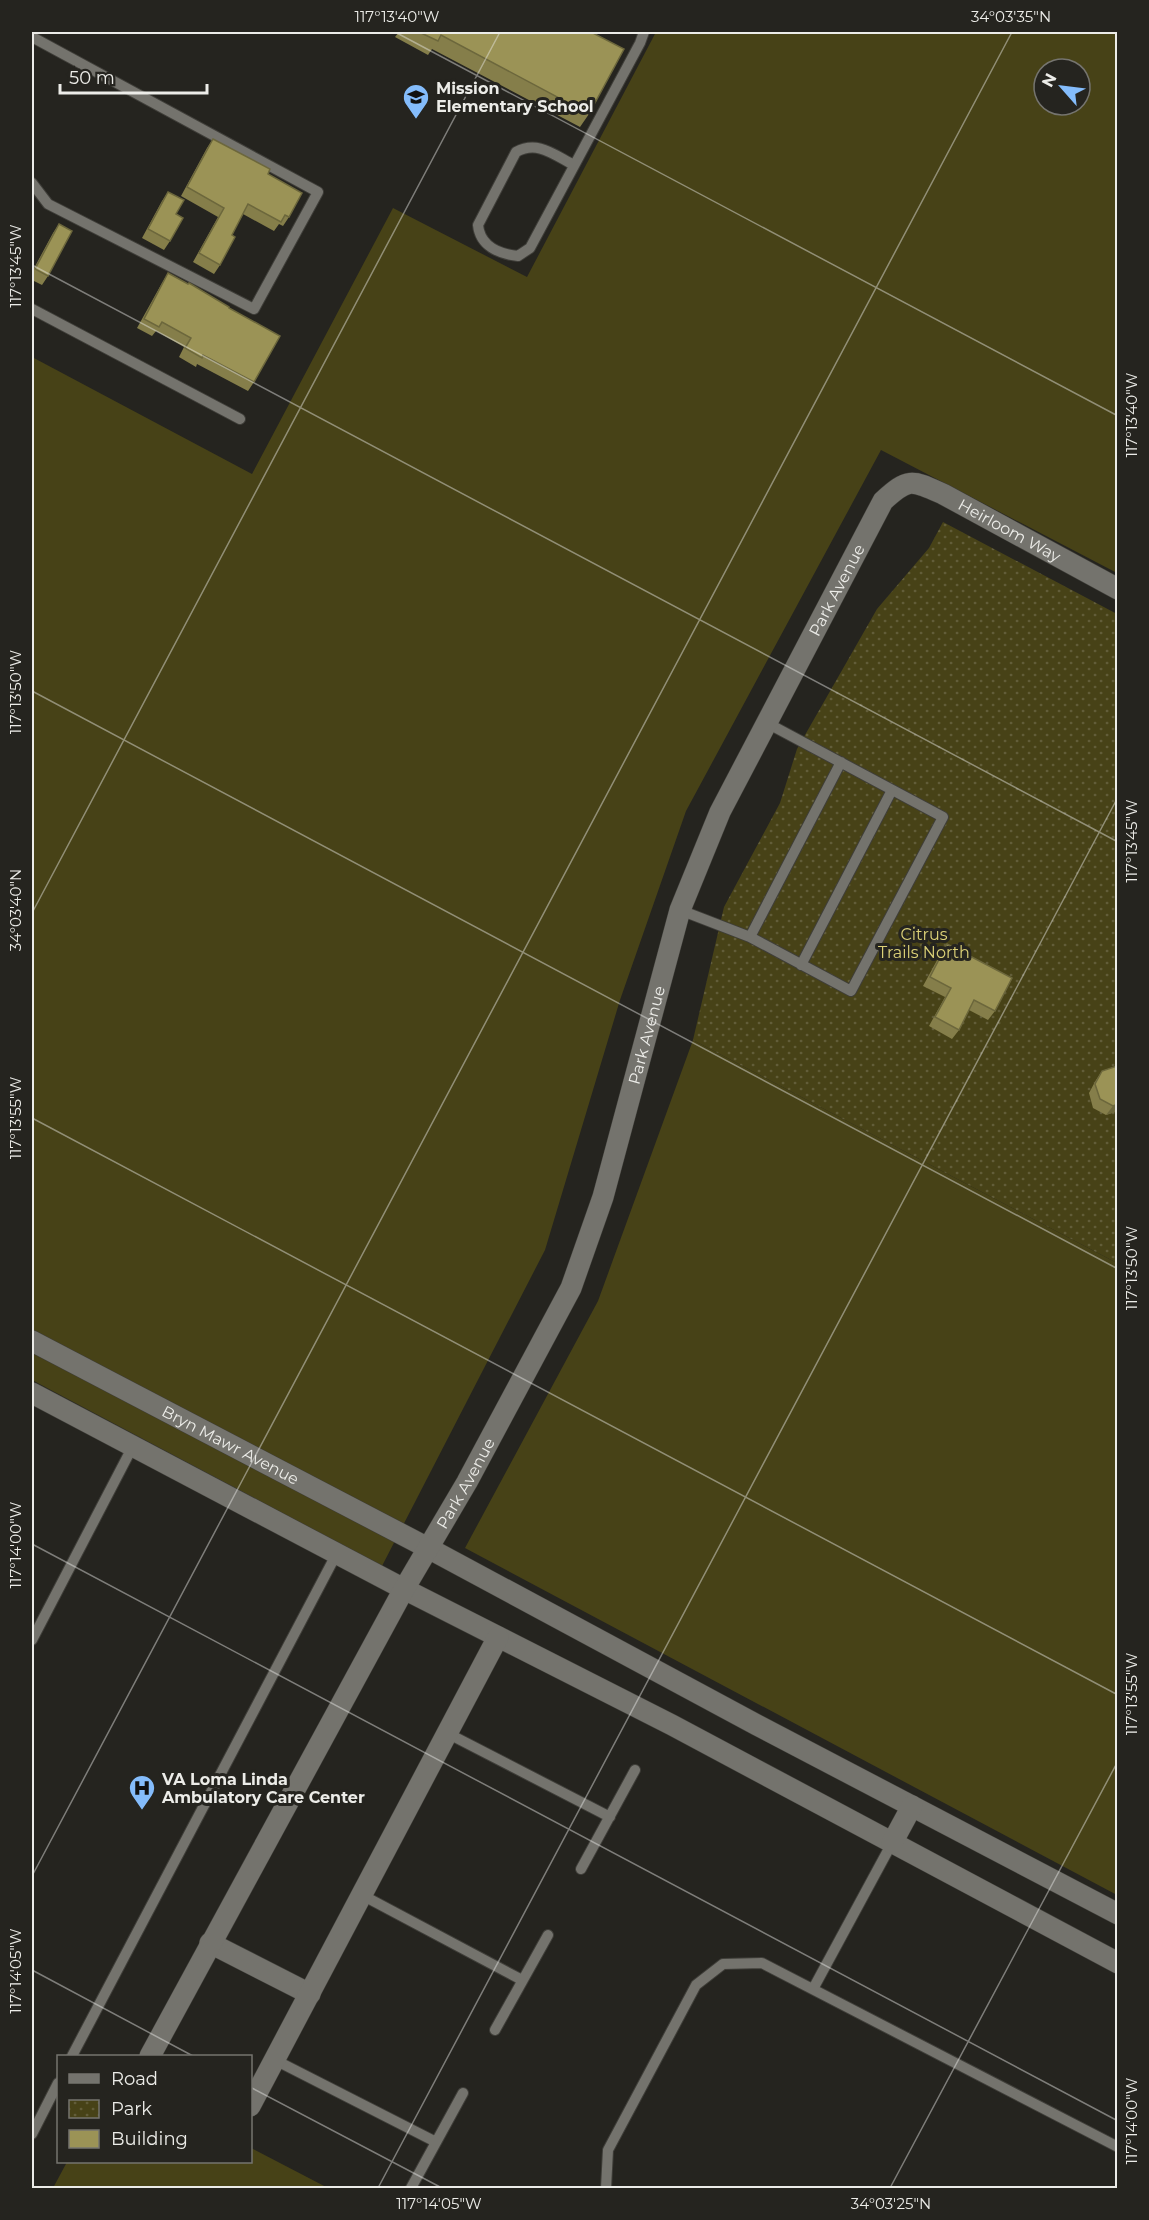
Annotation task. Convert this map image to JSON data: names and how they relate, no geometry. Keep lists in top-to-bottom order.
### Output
{
  "streets": {
    "street": ["Heirloom Way", "Park Avenue", "Bryn Mawr Avenue"]
  },
  "crossings": [
    ["Heirloom Way", "Park Avenue"],
    ["Park Avenue", "Bryn Mawr Avenue"]
  ],
  "parks": ["Citrus Trails North"],
  "places": {
    "school or university": ["Mission Elementary School"],
    "hospital": ["VA Loma Linda Ambulatory Care Center"]
  },
  "legend": ["Road", "Park", "Building"],
  "scale_bar": "50 m",
  "north": "top left",
  "coordinates": [
    "117°13'40\"W",
    "34°03'35\"N",
    "117°13'45\"W",
    "117°13'50\"W",
    "34°03'40\"N",
    "117°13'55\"W",
    "117°14'00\"W",
    "117°14'05\"W",
    "34°03'25\"N"
  ]
}
